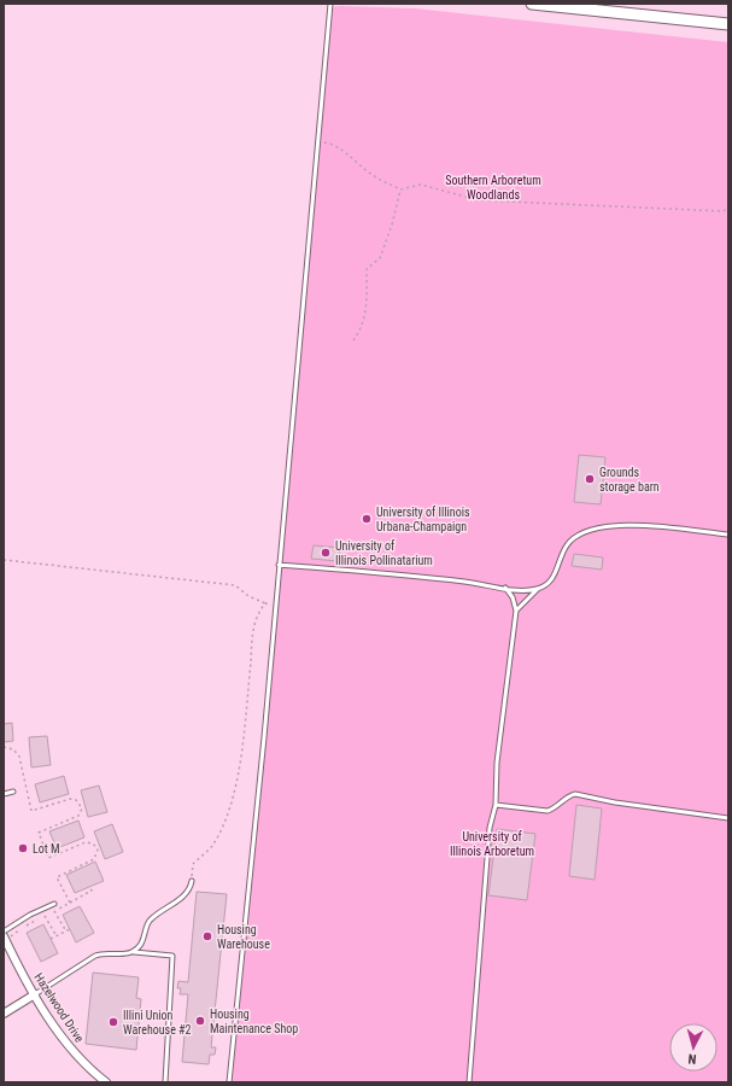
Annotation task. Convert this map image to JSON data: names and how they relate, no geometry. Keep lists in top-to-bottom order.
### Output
{
  "streets": {
    "street": ["Hazelwood Drive"]
  },
  "parks": ["Southern Arboretum Woodlands", "University of Illinois Arboretum"],
  "places": [
    "Grounds storage barn",
    "University of Illinois Urbana-Champaign",
    "University of Illinois Pollinatarium",
    "Lot M",
    "Housing Warehouse",
    "Housing Maintenance Shop",
    "Illini Union Warehouse #2"
  ],
  "north": "bottom"
}
